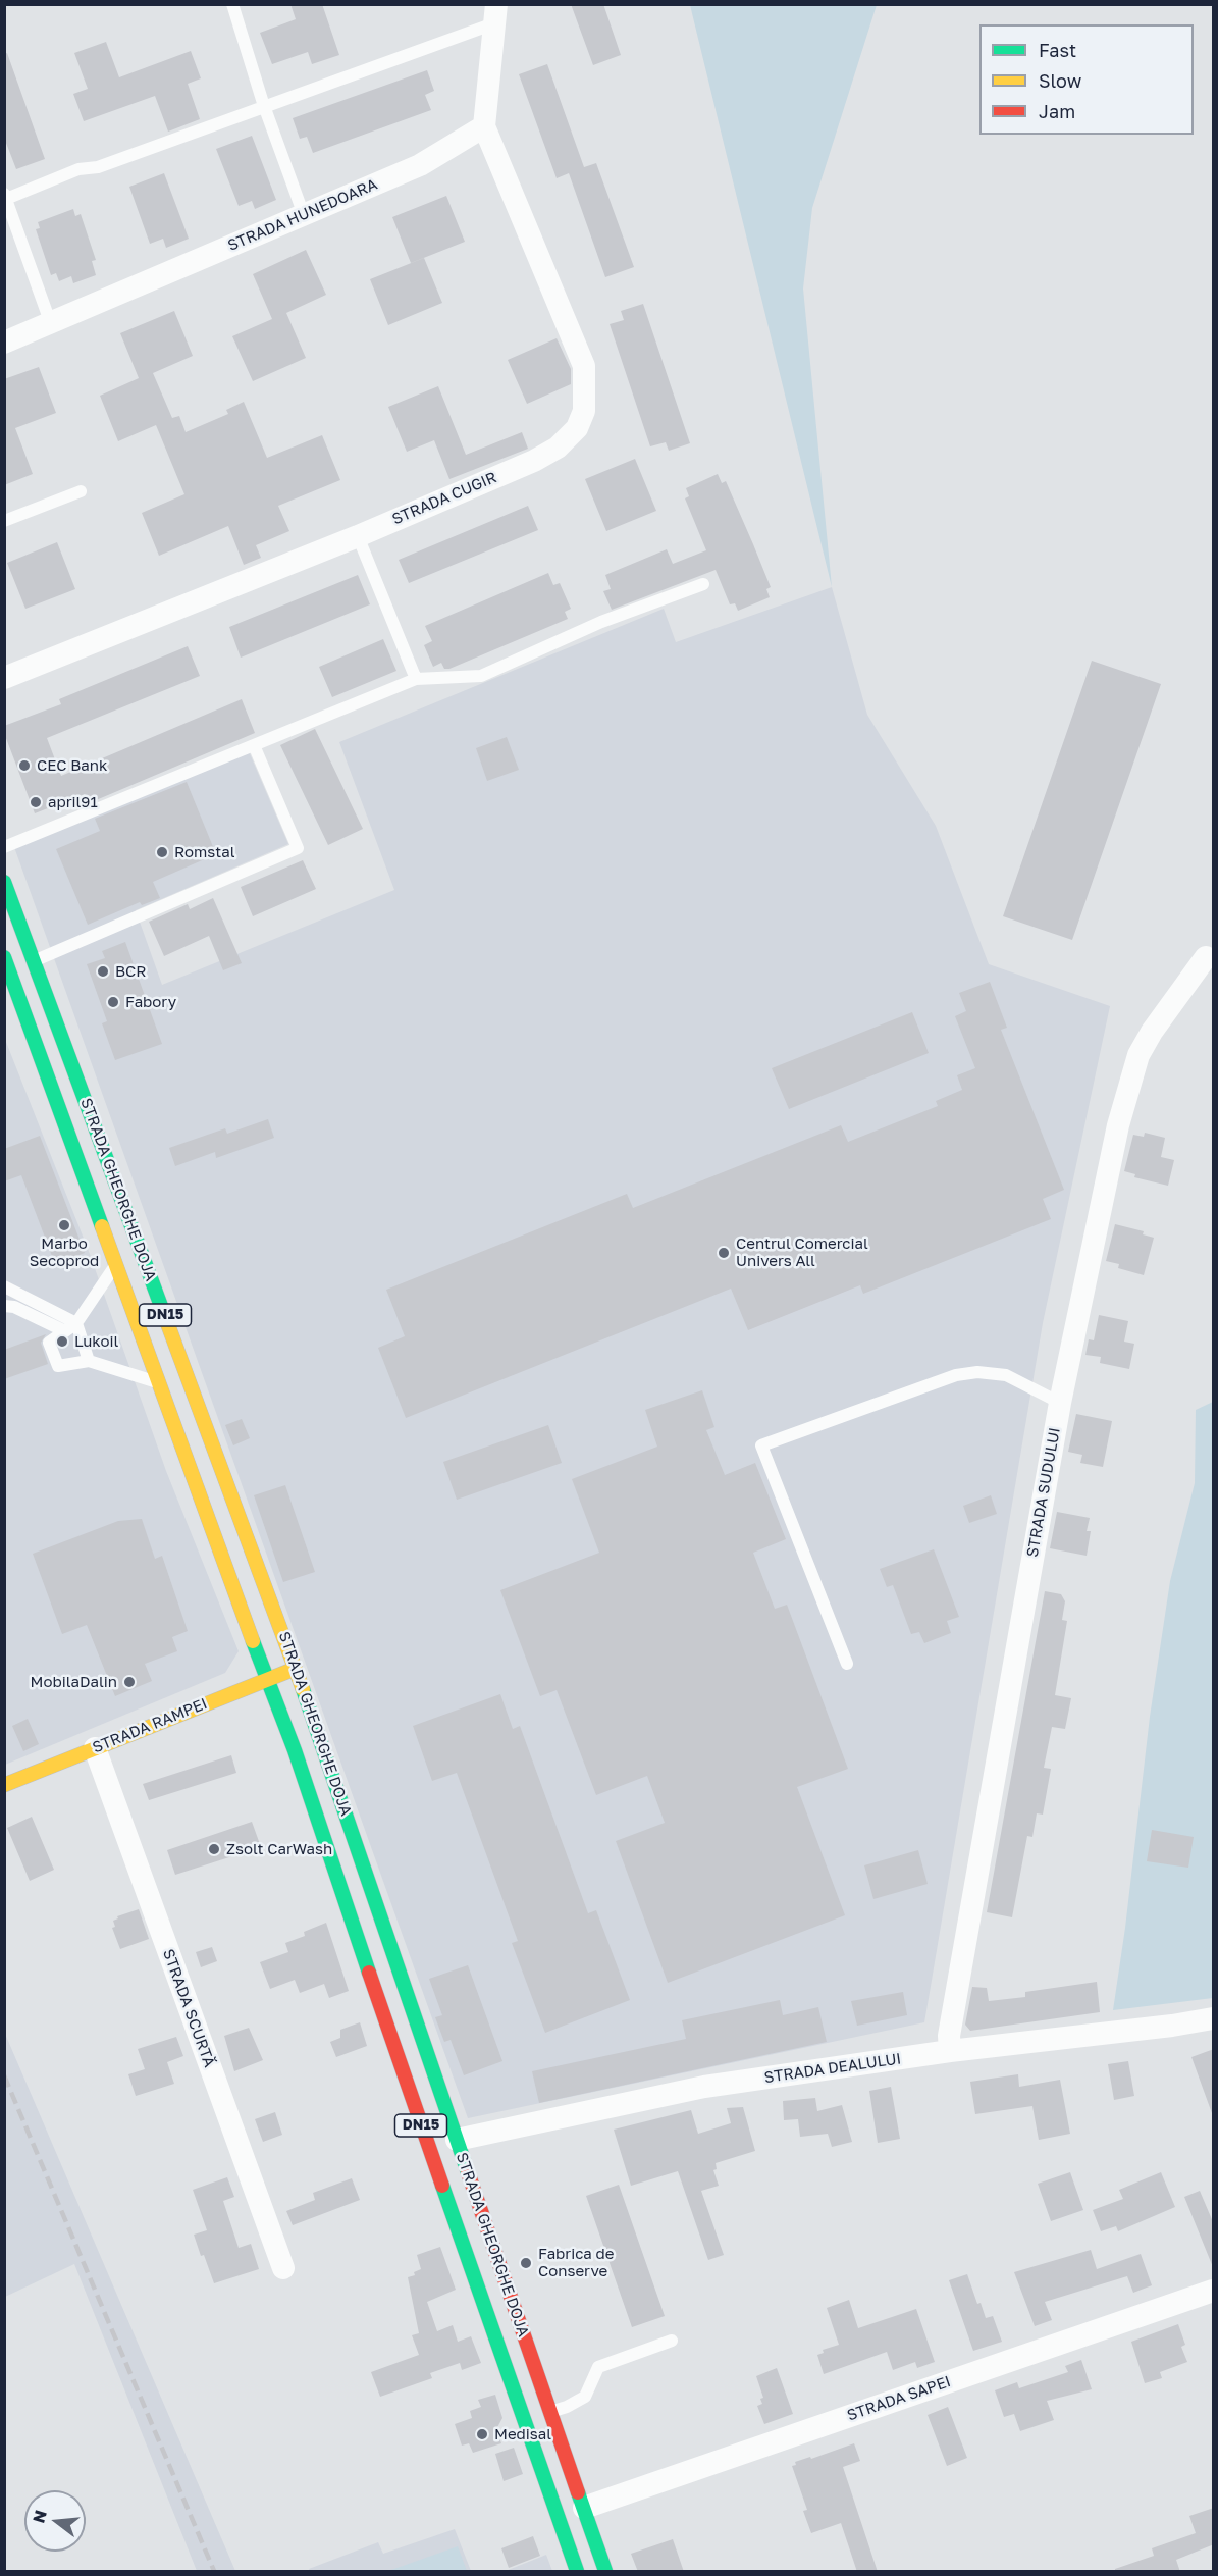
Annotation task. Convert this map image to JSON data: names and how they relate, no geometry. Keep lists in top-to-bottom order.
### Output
{
  "streets": {
    "main road": ["STRADA GHEORGHE DOJA", "DN15", "STRADA RAMPEI"],
    "street": [
      "STRADA HUNEDOARA",
      "STRADA CUGIR",
      "STRADA SUDULUI",
      "STRADA SCURTĂ",
      "STRADA DEALULUI",
      "STRADA SAPEI"
    ]
  },
  "crossings": [
    ["STRADA HUNEDOARA", "STRADA CUGIR"],
    ["STRADA GHEORGHE DOJA", "STRADA RAMPEI"],
    ["STRADA GHEORGHE DOJA", "STRADA DEALULUI"],
    ["STRADA GHEORGHE DOJA", "STRADA SAPEI"],
    ["STRADA SUDULUI", "STRADA DEALULUI"],
    ["STRADA RAMPEI", "STRADA SCURTĂ"]
  ],
  "places": [
    "CEC Bank",
    "april91",
    "Romstal",
    "BCR",
    "Fabory",
    "Marbo Secoprod",
    "Centrul Comercial Univers All",
    "Lukoil",
    "MobilaDalin",
    "Zsolt CarWash",
    "Fabrica de Conserve",
    "Medisal"
  ],
  "legend": ["Fast", "Slow", "Jam"],
  "north": "left"
}
